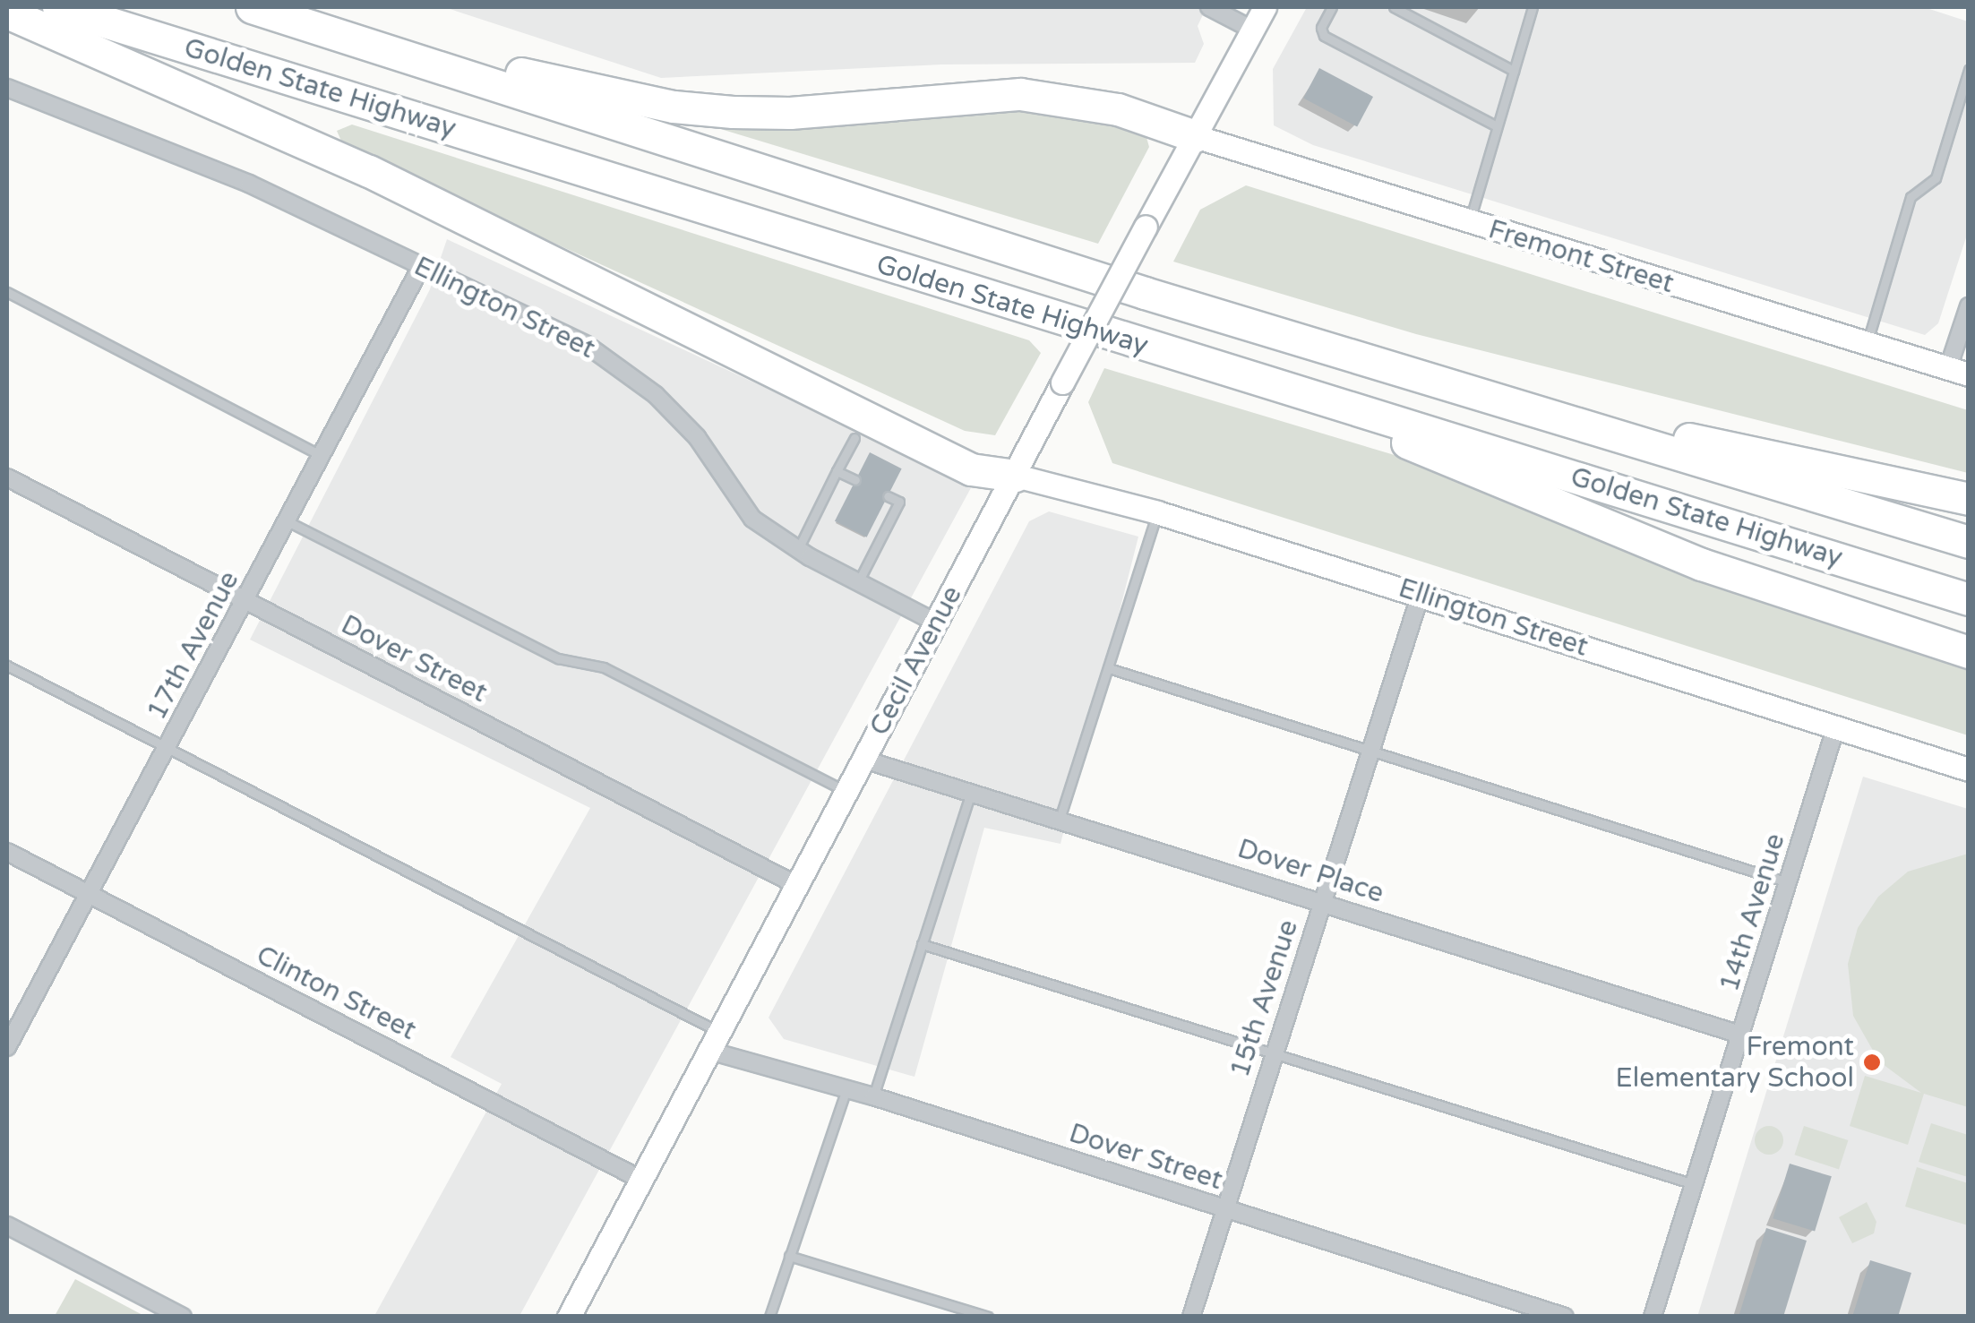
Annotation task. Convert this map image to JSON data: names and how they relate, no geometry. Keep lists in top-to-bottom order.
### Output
{
  "streets": {
    "highway": ["Golden State Highway"],
    "main road": ["Fremont Street", "Ellington Street", "Cecil Avenue"],
    "street": [
      "17th Avenue",
      "Dover Street",
      "Dover Place",
      "14th Avenue",
      "Clinton Street",
      "15th Avenue"
    ]
  },
  "crossings": [
    ["Fremont Street", "Cecil Avenue"],
    ["Ellington Street", "17th Avenue"],
    ["Ellington Street", "Cecil Avenue"],
    ["Ellington Street", "14th Avenue"],
    ["Ellington Street", "15th Avenue"],
    ["17th Avenue", "Dover Street"],
    ["17th Avenue", "Clinton Street"],
    ["Dover Street", "Cecil Avenue"],
    ["Dover Street", "15th Avenue"],
    ["Cecil Avenue", "Dover Place"],
    ["Cecil Avenue", "Clinton Street"],
    ["Dover Place", "14th Avenue"],
    ["Dover Place", "15th Avenue"]
  ],
  "places": ["Fremont Elementary School"]
}
